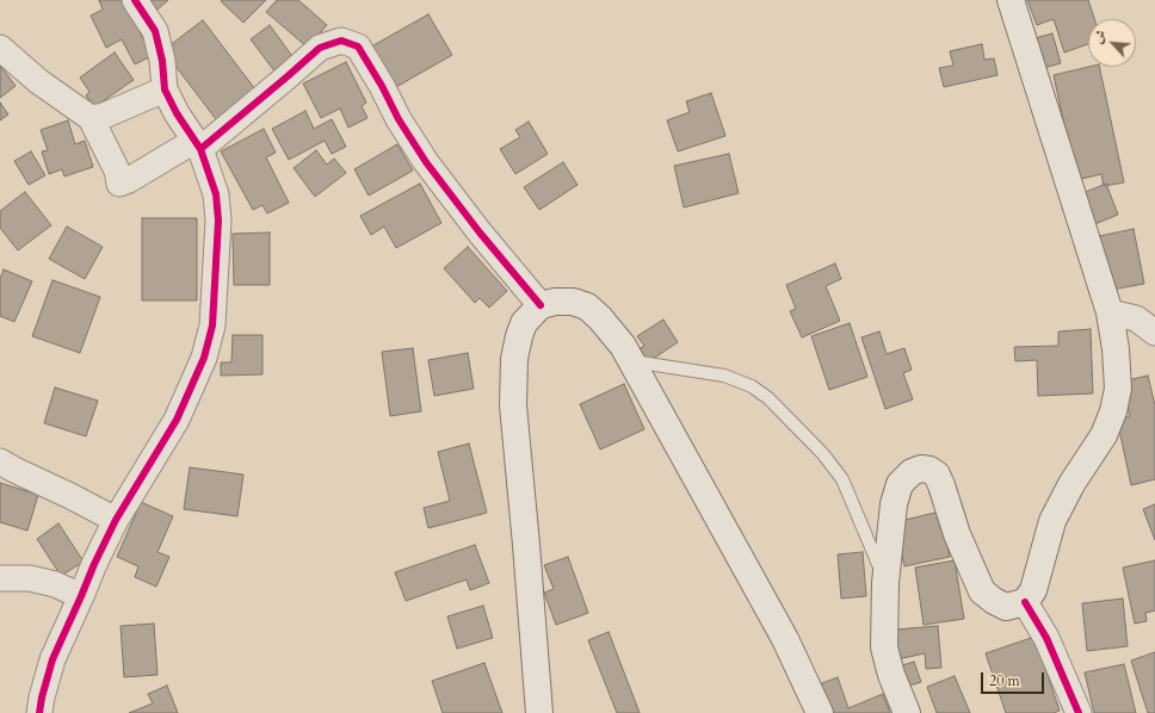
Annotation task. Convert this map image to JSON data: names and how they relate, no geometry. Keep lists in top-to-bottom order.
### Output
{
  "scale_bar": "20 m",
  "north": "top left"
}
